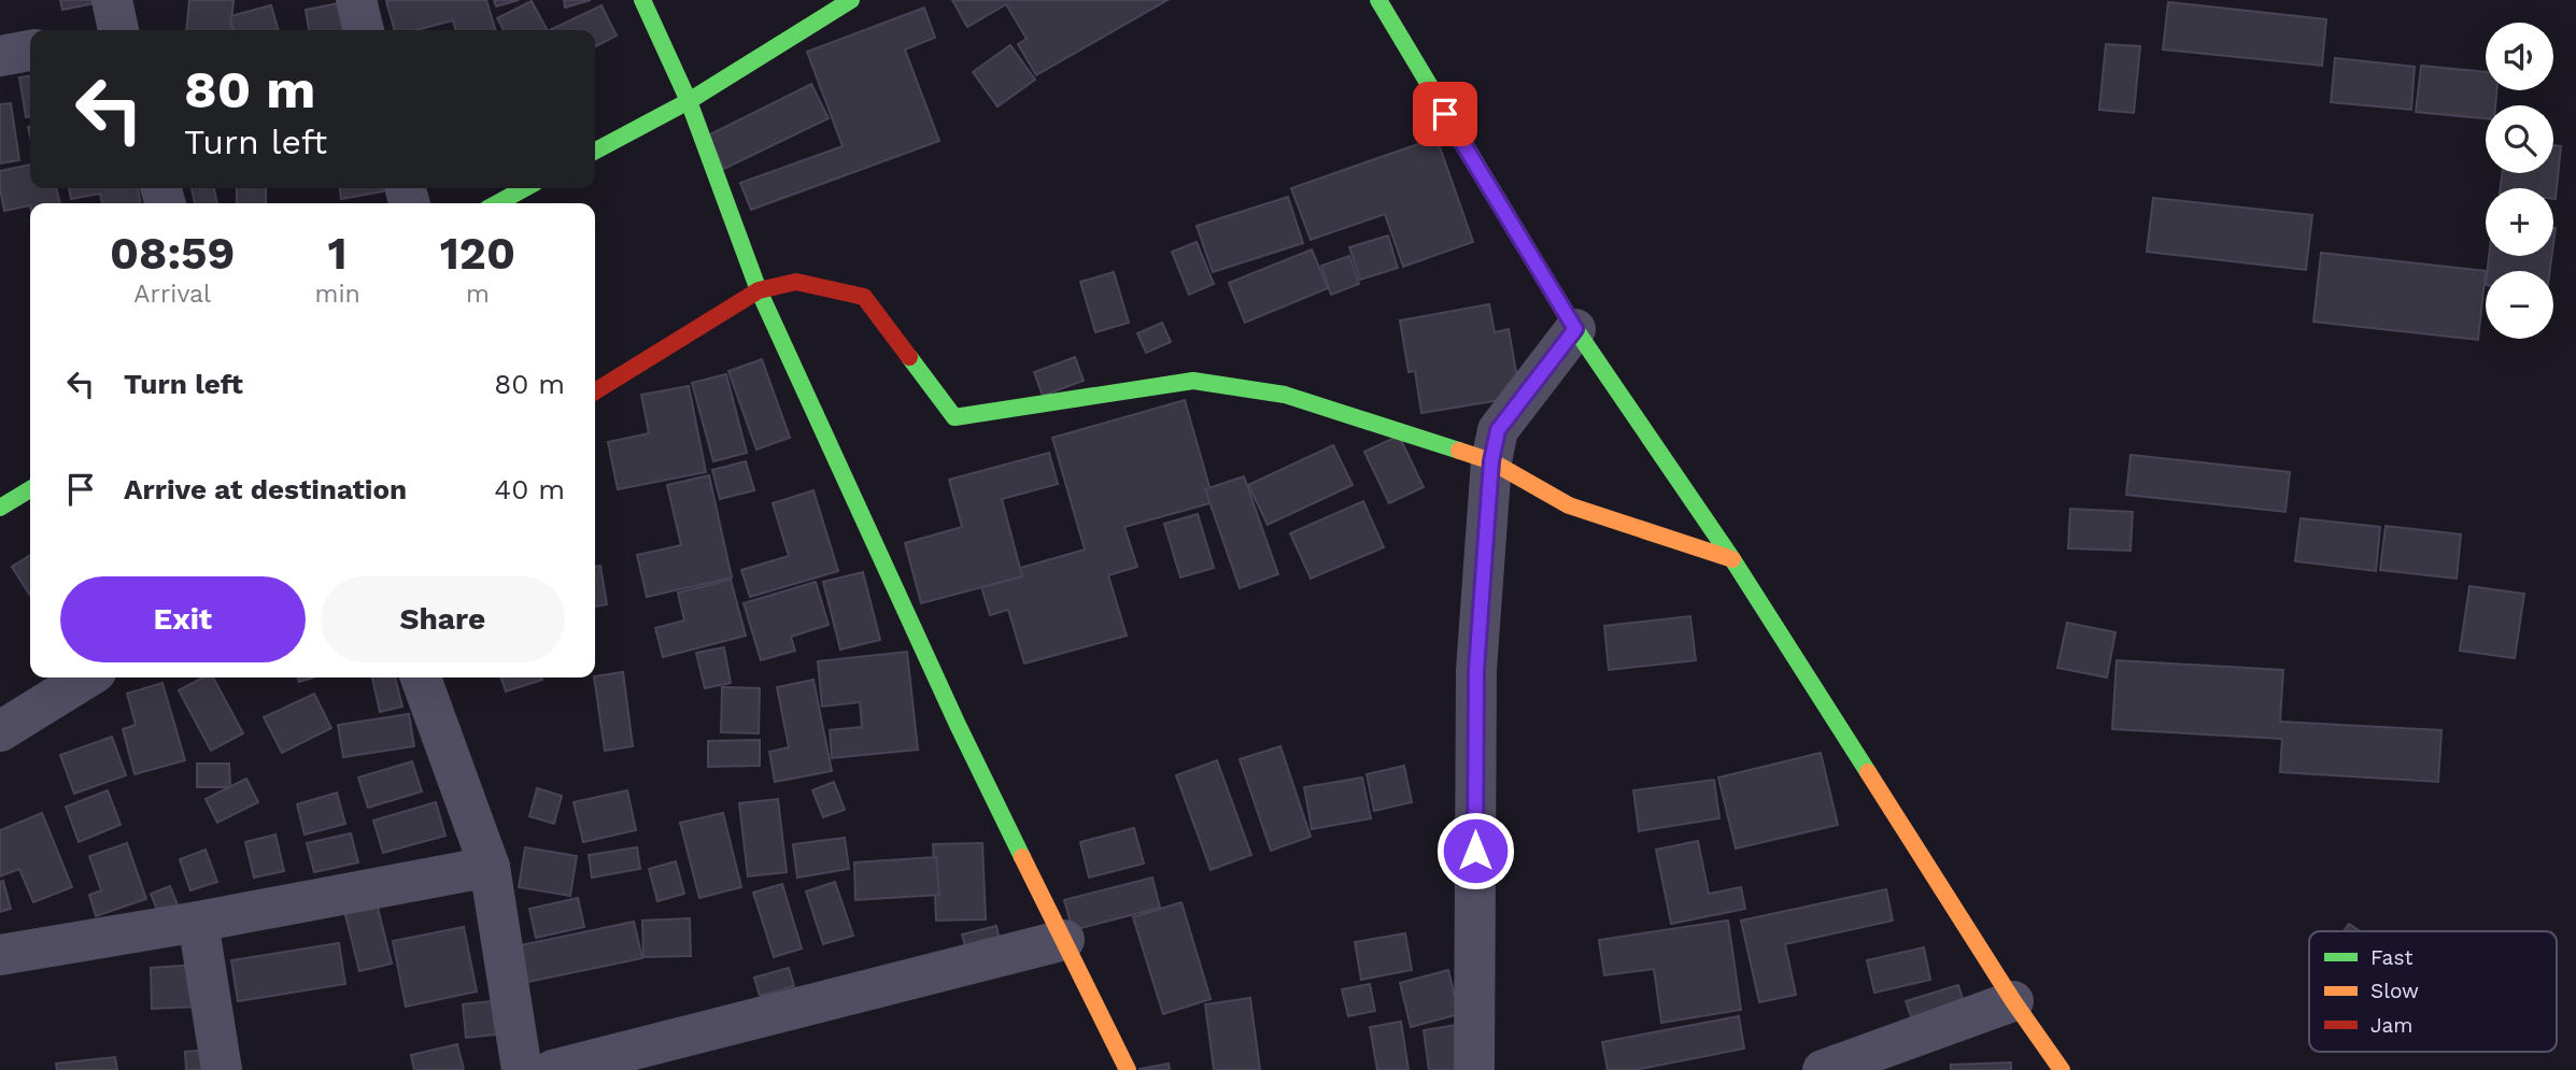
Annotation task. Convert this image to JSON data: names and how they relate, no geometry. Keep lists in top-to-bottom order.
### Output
{
  "legend": ["Fast", "Slow", "Jam"],
  "page": {
    "map_buttons": ["+", "−"],
    "turn": ["80 m", "Turn left"],
    "eta": [
      "08:59",
      "Arrival",
      "1",
      "min",
      "120",
      "m"
    ],
    "list": [
      {
        "name": "Turn left",
        "value": "80 m"
      },
      {
        "name": "Arrive at destination",
        "value": "40 m"
      }
    ],
    "buttons": ["Exit", "Share"]
  }
}
